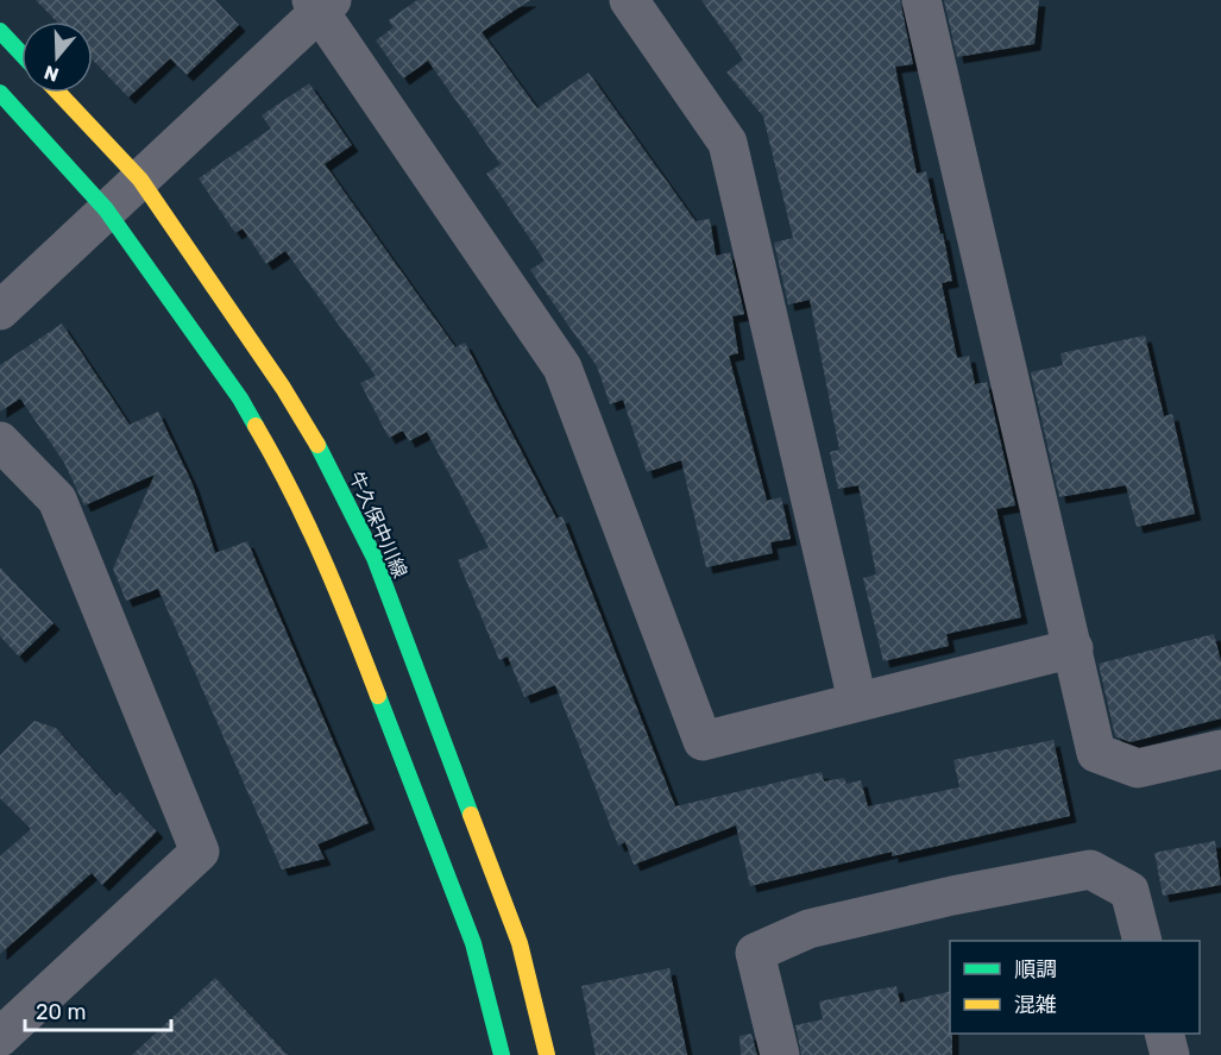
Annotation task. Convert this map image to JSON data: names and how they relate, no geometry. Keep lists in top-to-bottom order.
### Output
{
  "streets": {
    "street": ["牛久保中川線"]
  },
  "legend": ["順調", "混雑"],
  "scale_bar": "20 m",
  "north": "bottom"
}
